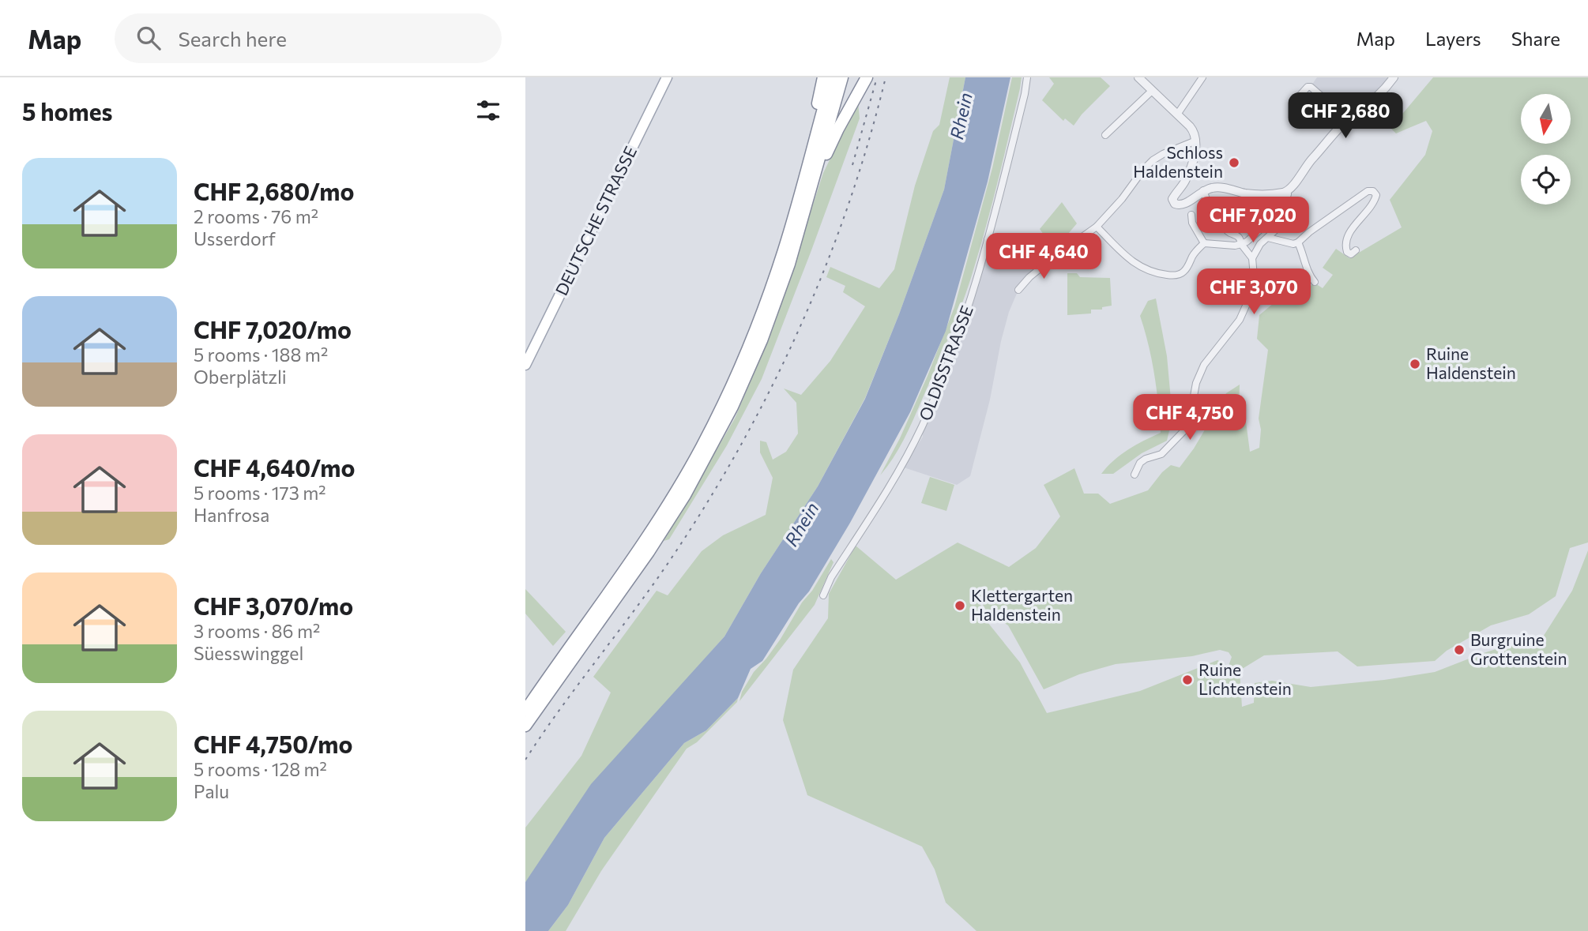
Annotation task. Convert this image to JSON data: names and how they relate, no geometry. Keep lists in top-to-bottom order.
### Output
{
  "streets": {
    "main road": ["DEUTSCHE STRASSE"],
    "street": ["OLDISSTRASSE"]
  },
  "water": ["Rhein"],
  "places": [
    "Schloss Haldenstein",
    "Ruine Haldenstein",
    "Klettergarten Haldenstein",
    "Burgruine Grottenstein",
    "Ruine Lichtenstein"
  ],
  "north": "bottom",
  "page": {
    "header": "Map",
    "search": "Search here",
    "nav": ["Map", "Layers", "Share"],
    "heading": "5 homes",
    "price": [
      "CHF 2,680",
      "CHF 7,020",
      "CHF 4,640",
      "CHF 3,070",
      "CHF 4,750"
    ],
    "list": [
      {
        "name": "CHF 2,680/mo",
        "note": "2 rooms · 76 m² · Usserdorf"
      },
      {
        "name": "CHF 7,020/mo",
        "note": "5 rooms · 188 m² · Oberplätzli"
      },
      {
        "name": "CHF 4,640/mo",
        "note": "5 rooms · 173 m² · Hanfrosa"
      },
      {
        "name": "CHF 3,070/mo",
        "note": "3 rooms · 86 m² · Süesswinggel"
      },
      {
        "name": "CHF 4,750/mo",
        "note": "5 rooms · 128 m² · Palu"
      }
    ]
  }
}
